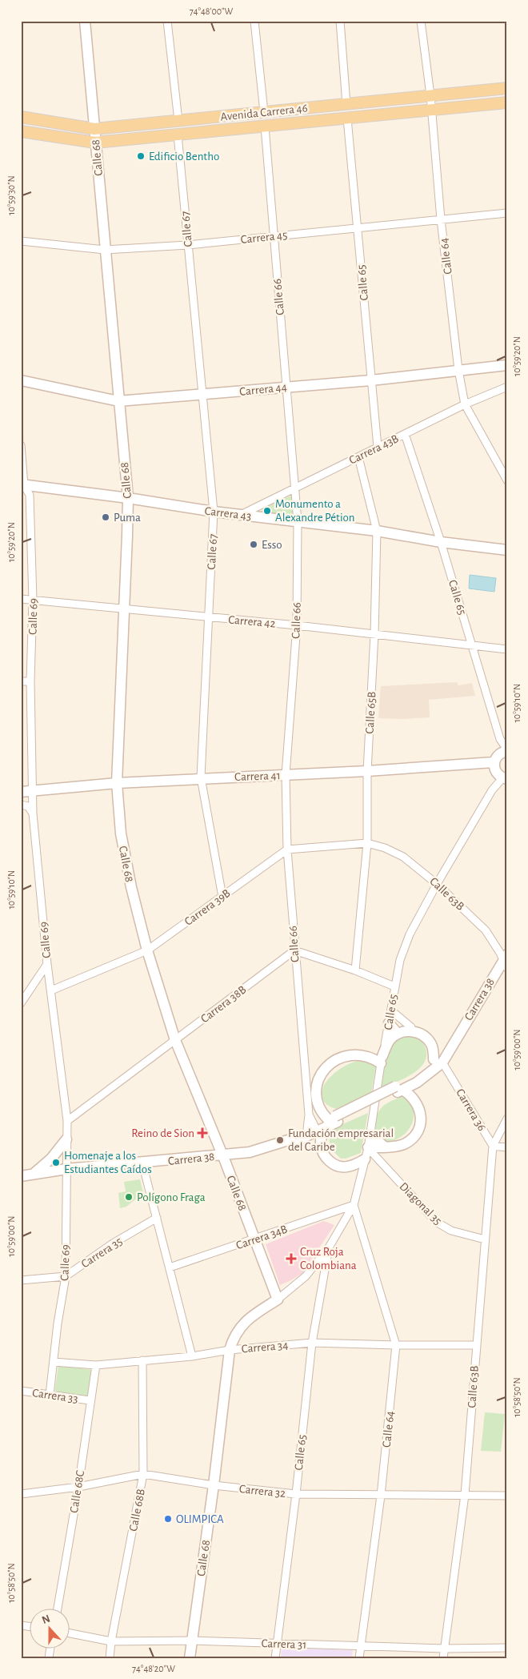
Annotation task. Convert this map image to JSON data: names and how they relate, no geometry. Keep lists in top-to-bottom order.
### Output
{
  "streets": {
    "main road": ["Avenida Carrera 46"],
    "street": [
      "Calle 68",
      "Calle 67",
      "Carrera 45",
      "Calle 64",
      "Calle 65",
      "Calle 66",
      "Carrera 44",
      "Carrera 43B",
      "Carrera 43",
      "Calle 69",
      "Carrera 42",
      "Calle 65B",
      "Carrera 41",
      "Calle 63B",
      "Carrera 39B",
      "Carrera 38",
      "Carrera 38B",
      "Carrera 36",
      "Diagonal 35",
      "Carrera 34B",
      "Carrera 35",
      "Carrera 34",
      "Carrera 33",
      "Carrera 32",
      "Calle 68C",
      "Calle 68B",
      "Carrera 31"
    ]
  },
  "crossings": [
    ["Avenida Carrera 46", "Calle 68"],
    ["Avenida Carrera 46", "Calle 67"],
    ["Avenida Carrera 46", "Calle 64"],
    ["Avenida Carrera 46", "Calle 65"],
    ["Avenida Carrera 46", "Calle 66"],
    ["Calle 68", "Carrera 45"],
    ["Calle 68", "Calle 65"],
    ["Calle 68", "Carrera 44"],
    ["Calle 68", "Carrera 43"],
    ["Calle 68", "Carrera 42"],
    ["Calle 68", "Carrera 41"],
    ["Calle 68", "Carrera 39B"],
    ["Calle 68", "Carrera 38"],
    ["Calle 68", "Carrera 38B"],
    ["Calle 68", "Carrera 34B"],
    ["Calle 68", "Carrera 34"],
    ["Calle 68", "Carrera 32"],
    ["Calle 68", "Carrera 31"],
    ["Calle 67", "Carrera 45"],
    ["Calle 67", "Carrera 44"],
    ["Calle 67", "Carrera 43"],
    ["Calle 67", "Carrera 42"],
    ["Calle 67", "Carrera 41"],
    ["Calle 67", "Carrera 39B"],
    ["Carrera 45", "Calle 64"],
    ["Carrera 45", "Calle 65"],
    ["Carrera 45", "Calle 66"],
    ["Calle 64", "Calle 65"],
    ["Calle 64", "Carrera 44"],
    ["Calle 64", "Carrera 43B"],
    ["Calle 64", "Carrera 34B"],
    ["Calle 64", "Carrera 34"],
    ["Calle 64", "Carrera 32"],
    ["Calle 64", "Carrera 31"],
    ["Calle 65", "Carrera 44"],
    ["Calle 65", "Carrera 43B"],
    ["Calle 65", "Carrera 43"],
    ["Calle 65", "Carrera 42"],
    ["Calle 65", "Carrera 41"],
    ["Calle 65", "Calle 63B"],
    ["Calle 65", "Diagonal 35"],
    ["Calle 65", "Carrera 34B"],
    ["Calle 65", "Carrera 34"],
    ["Calle 65", "Carrera 32"],
    ["Calle 65", "Carrera 31"],
    ["Calle 66", "Carrera 44"],
    ["Calle 66", "Carrera 43B"],
    ["Calle 66", "Carrera 43"],
    ["Calle 66", "Carrera 42"],
    ["Calle 66", "Carrera 41"],
    ["Calle 66", "Carrera 39B"],
    ["Calle 66", "Carrera 38"],
    ["Calle 66", "Carrera 38B"],
    ["Carrera 43B", "Carrera 43"],
    ["Carrera 43B", "Calle 65B"],
    ["Carrera 43", "Calle 69"],
    ["Carrera 43", "Calle 65B"],
    ["Calle 69", "Carrera 42"],
    ["Calle 69", "Carrera 41"],
    ["Calle 69", "Carrera 39B"],
    ["Calle 69", "Carrera 38"],
    ["Calle 69", "Carrera 38B"],
    ["Calle 69", "Carrera 35"],
    ["Calle 69", "Carrera 34"],
    ["Calle 69", "Carrera 33"],
    ["Carrera 42", "Calle 65B"],
    ["Calle 65B", "Carrera 41"],
    ["Calle 65B", "Calle 63B"],
    ["Calle 63B", "Carrera 38"],
    ["Calle 63B", "Carrera 36"],
    ["Calle 63B", "Diagonal 35"],
    ["Calle 63B", "Carrera 34"],
    ["Calle 63B", "Carrera 32"],
    ["Calle 63B", "Carrera 31"],
    ["Carrera 38", "Carrera 36"],
    ["Carrera 34", "Calle 68C"],
    ["Carrera 34", "Calle 68B"],
    ["Carrera 33", "Calle 68C"],
    ["Carrera 32", "Calle 68C"],
    ["Carrera 32", "Calle 68B"],
    ["Calle 68B", "Carrera 31"]
  ],
  "places": {
    "other": [
      "Edificio Bentho",
      "Monumento a Alexandre Pétion",
      "Puma",
      "Esso",
      "Fundación empresarial del Caribe",
      "Homenaje a los Estudiantes Caídos",
      "Polígono Fraga",
      "OLIMPICA"
    ],
    "health": ["Reino de Sion", "Cruz Roja Colombiana"]
  },
  "north": "top",
  "coordinates": [
    "74°48'00\"W",
    "10°59'30\"N",
    "10°59'20\"N",
    "10°59'10\"N",
    "10°59'00\"N",
    "10°58'50\"N",
    "74°48'20\"W"
  ]
}
